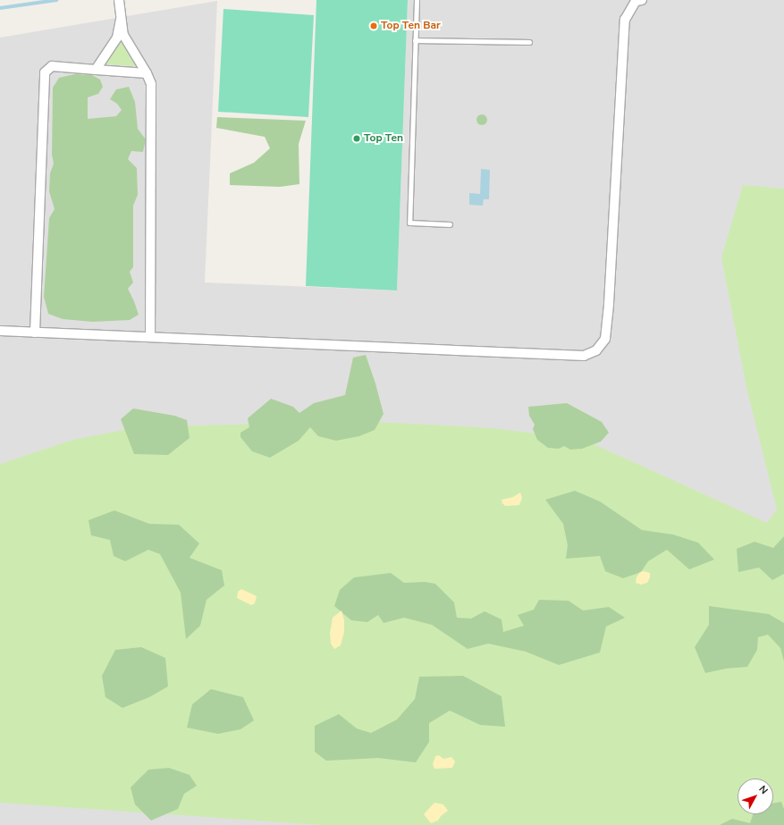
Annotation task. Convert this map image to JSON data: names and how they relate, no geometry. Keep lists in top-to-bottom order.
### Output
{
  "places": ["Top Ten Bar", "Top Ten"],
  "north": "top right"
}
